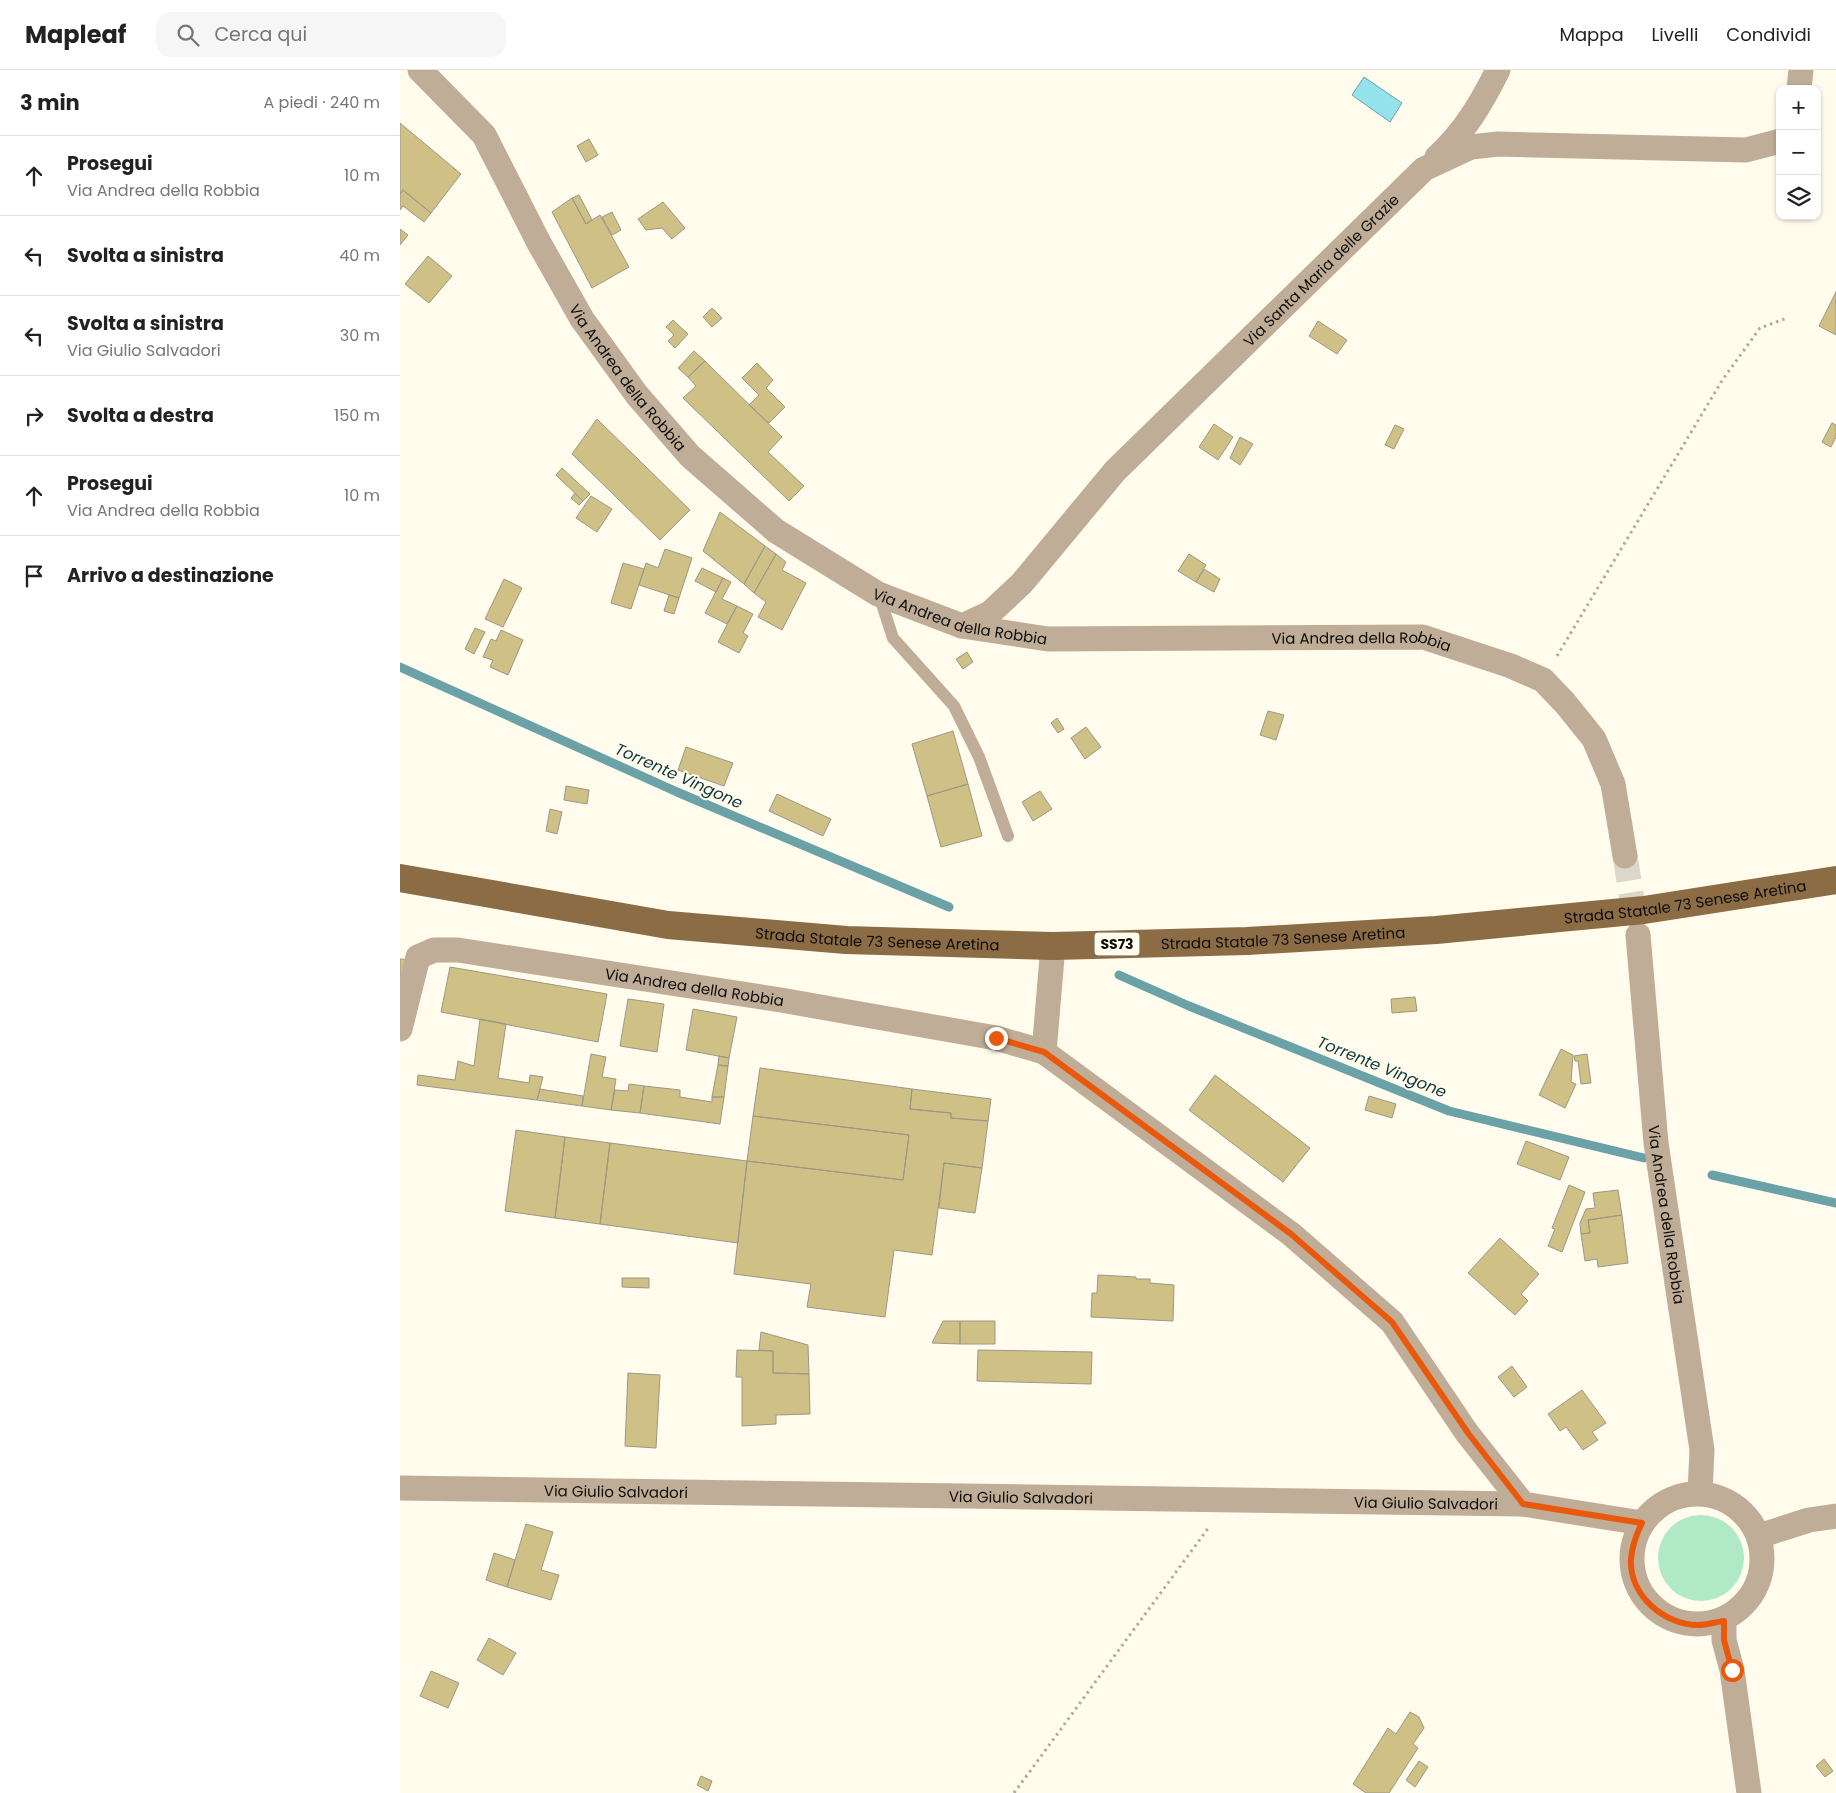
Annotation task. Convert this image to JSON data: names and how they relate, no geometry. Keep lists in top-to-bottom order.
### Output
{
  "streets": {
    "main road": ["Strada Statale 73 Senese Aretina", "SS73"],
    "street": ["Via Santa Maria delle Grazie", "Via Andrea della Robbia", "Via Giulio Salvadori"]
  },
  "crossings": [
    ["Via Santa Maria delle Grazie", "Via Andrea della Robbia"],
    ["Via Andrea della Robbia", "Via Giulio Salvadori"]
  ],
  "water": ["Torrente Vingone"],
  "page": {
    "header": "Mapleaf",
    "search": "Cerca qui",
    "nav": ["Mappa", "Livelli", "Condividi"],
    "heading": ["3 min", "A piedi · 240 m"],
    "map_buttons": ["+", "−"],
    "list": [
      ["Prosegui", "Via Andrea della Robbia", "10 m"],
      ["Svolta a sinistra", "40 m"],
      ["Svolta a sinistra", "Via Giulio Salvadori", "30 m"],
      ["Svolta a destra", "150 m"],
      ["Prosegui", "Via Andrea della Robbia", "10 m"],
      "Arrivo a destinazione"
    ]
  }
}
